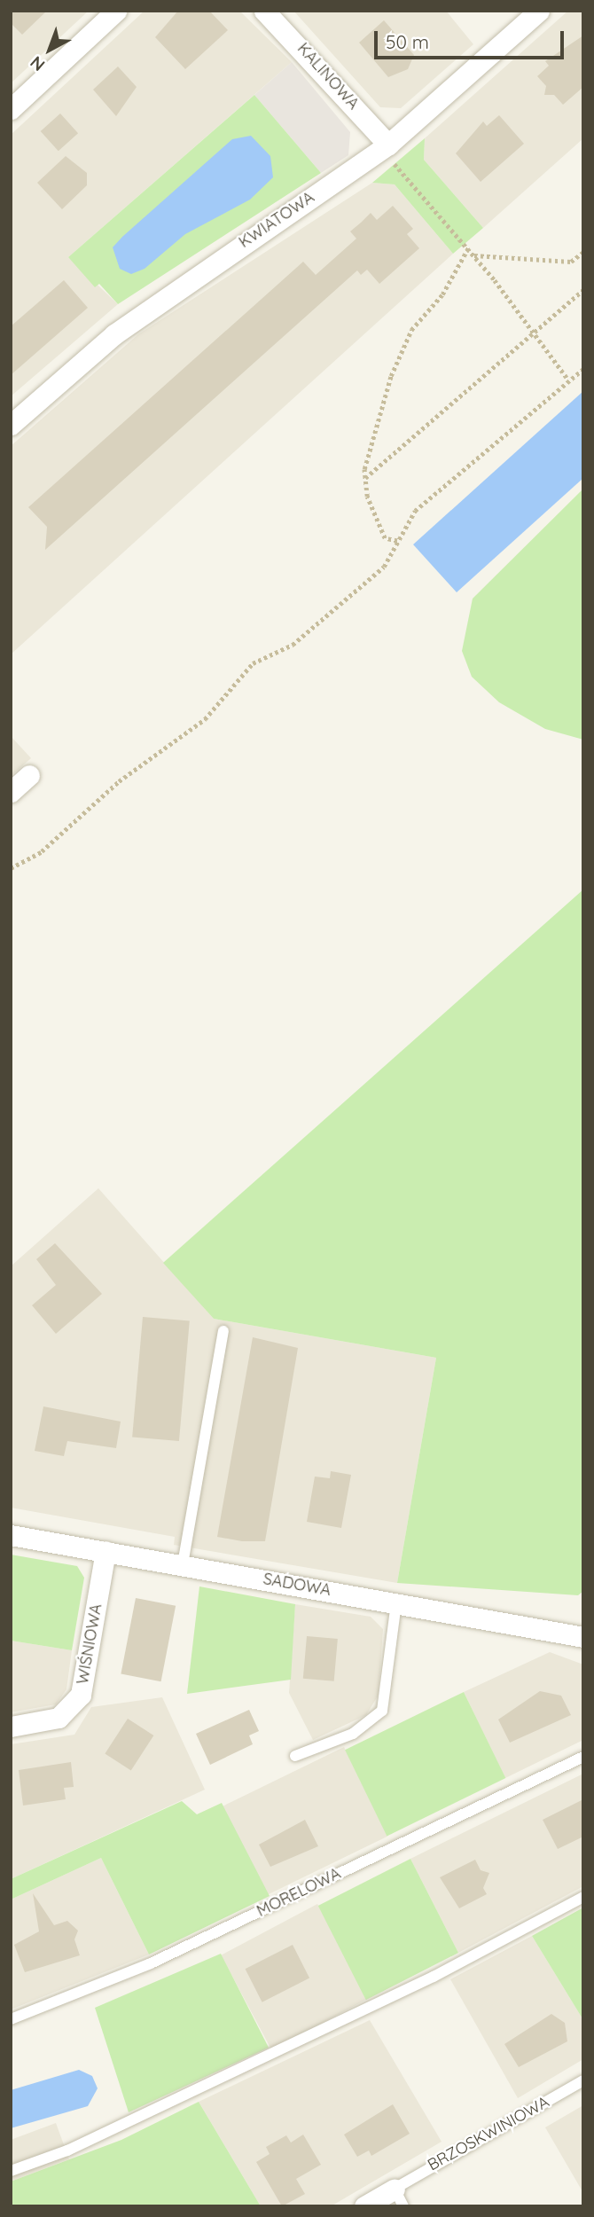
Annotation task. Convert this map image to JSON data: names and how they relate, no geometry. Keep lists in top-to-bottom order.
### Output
{
  "streets": {
    "street": [
      "KALINOWA",
      "KWIATOWA",
      "SADOWA",
      "WIŚNIOWA",
      "BRZOSKWINIOWA"
    ],
    "lane": ["MORELOWA"]
  },
  "crossings": [
    ["KALINOWA", "KWIATOWA"],
    ["SADOWA", "WIŚNIOWA"]
  ],
  "scale_bar": "50 m",
  "north": "bottom left"
}
